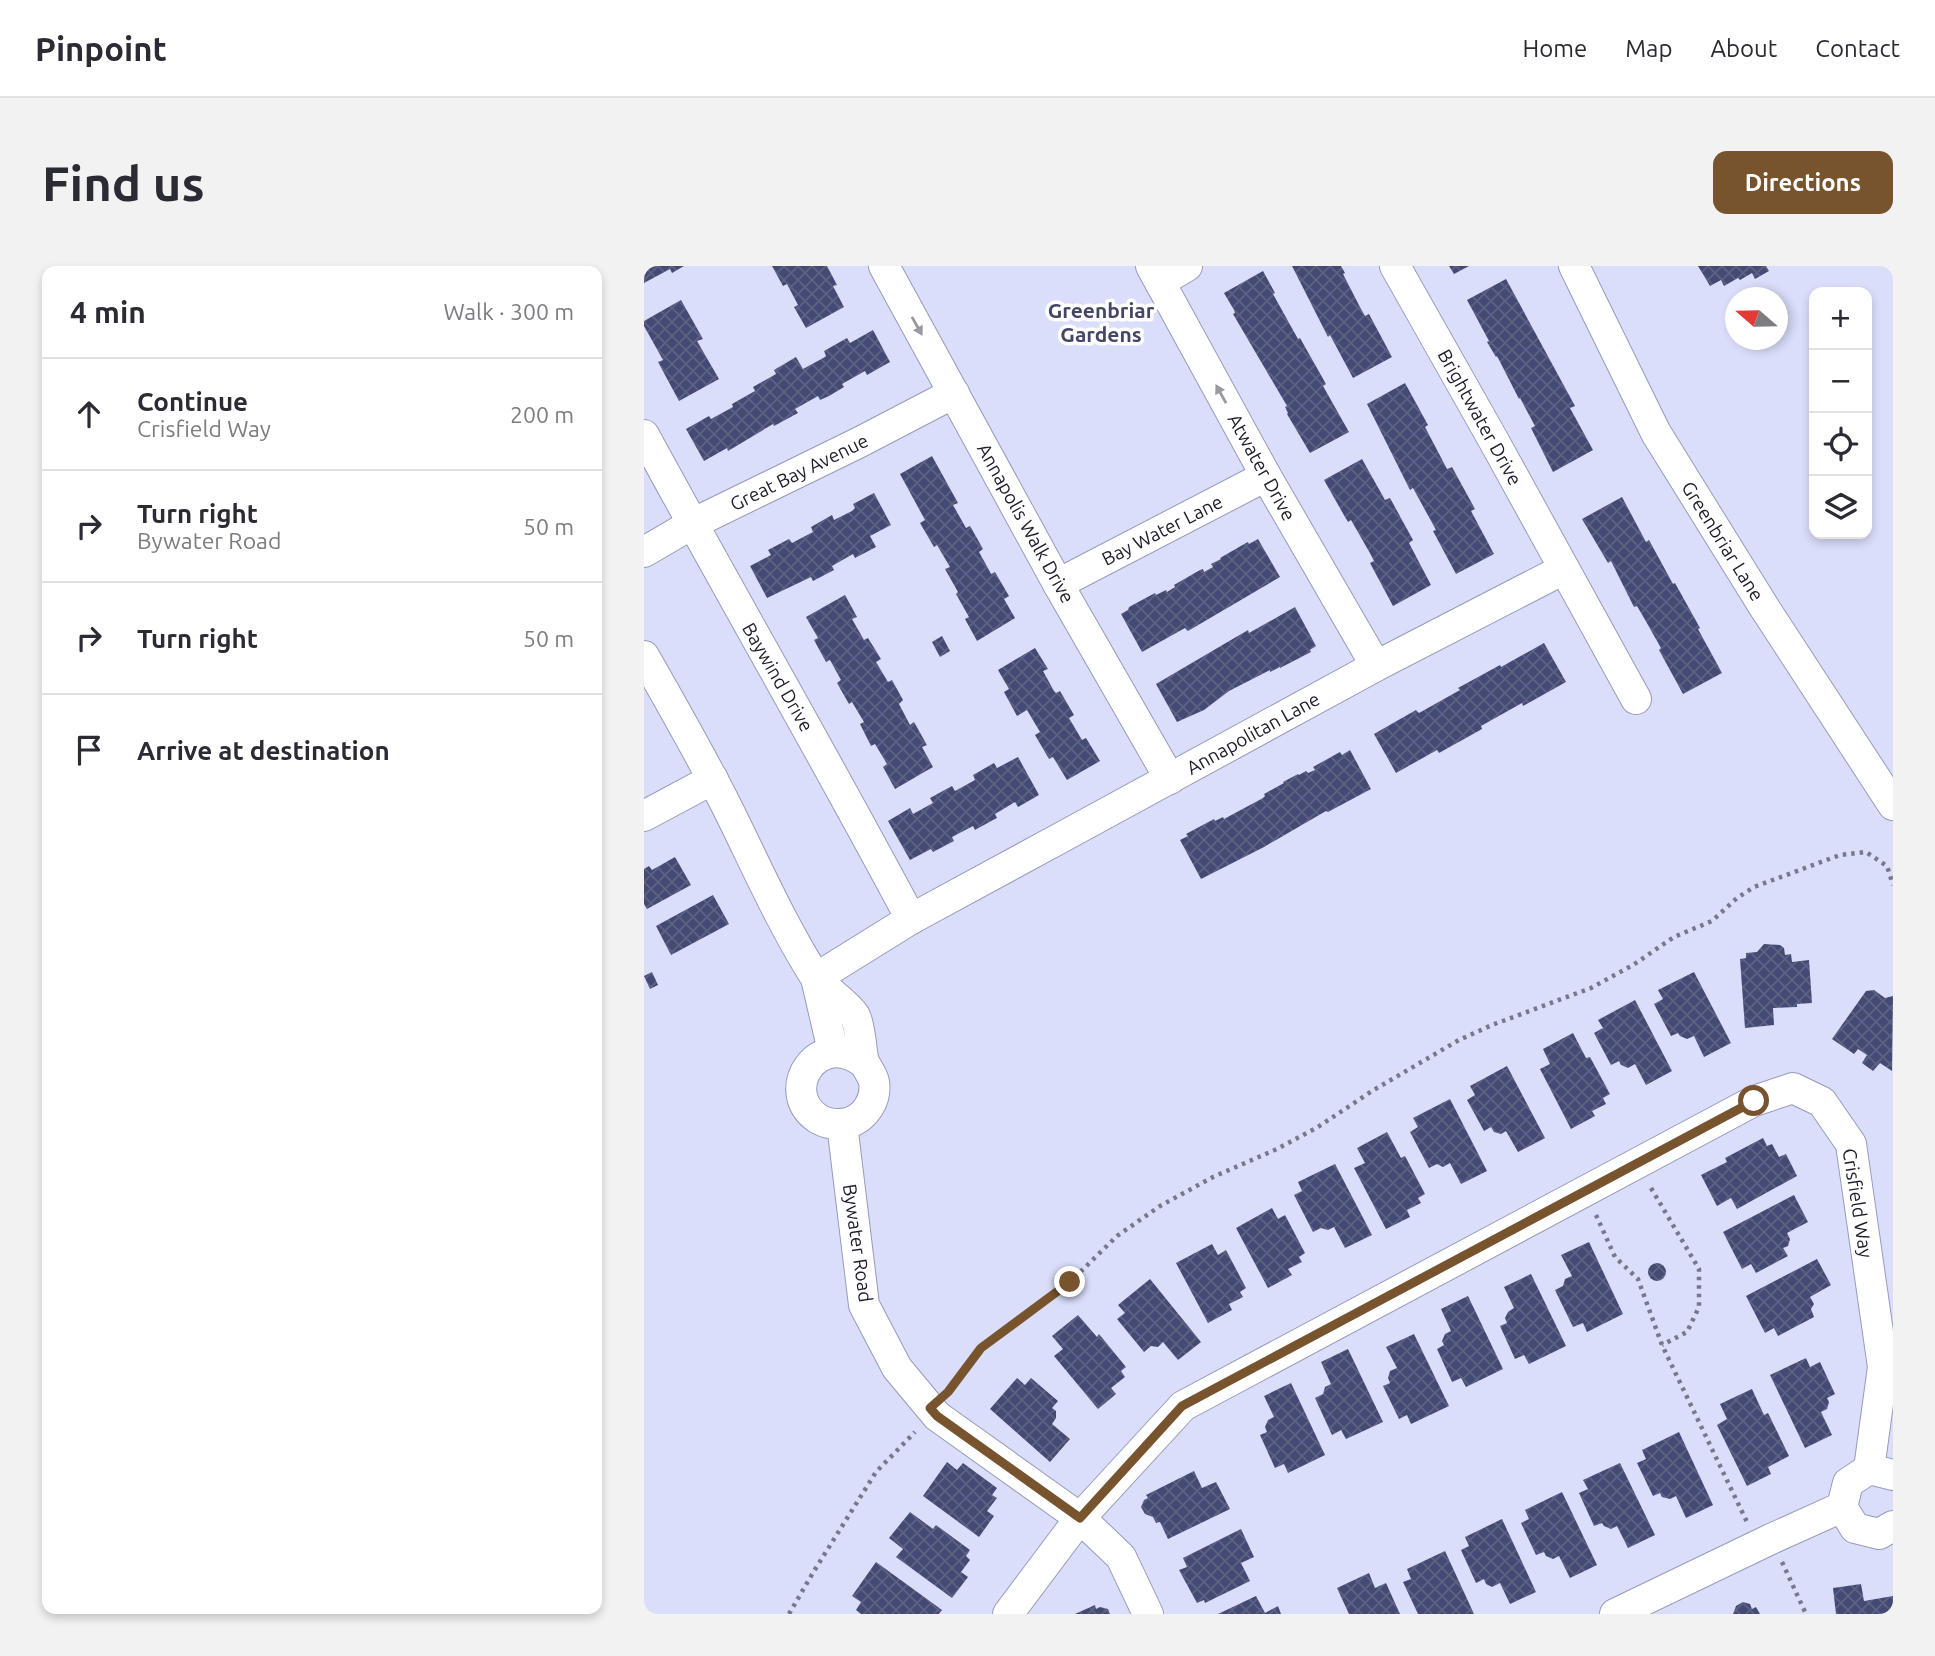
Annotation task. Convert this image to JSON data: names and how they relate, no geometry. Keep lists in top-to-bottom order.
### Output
{
  "streets": {
    "street": [
      "Brightwater Drive",
      "Atwater Drive",
      "Great Bay Avenue",
      "Annapolis Walk Drive",
      "Bay Water Lane",
      "Greenbriar Lane",
      "Baywind Drive",
      "Annapolitan Lane",
      "Crisfield Way",
      "Bywater Road"
    ]
  },
  "crossings": [
    ["Brightwater Drive", "Annapolitan Lane"],
    ["Atwater Drive", "Bay Water Lane"],
    ["Atwater Drive", "Annapolitan Lane"],
    ["Great Bay Avenue", "Annapolis Walk Drive"],
    ["Great Bay Avenue", "Baywind Drive"],
    ["Annapolis Walk Drive", "Bay Water Lane"],
    ["Annapolis Walk Drive", "Annapolitan Lane"],
    ["Baywind Drive", "Annapolitan Lane"],
    ["Crisfield Way", "Bywater Road"]
  ],
  "one_way": ["Atwater Drive"],
  "districts": ["Greenbriar Gardens"],
  "north": "left",
  "page": {
    "header": "Pinpoint",
    "nav": [
      "Home",
      "Map",
      "About",
      "Contact"
    ],
    "buttons": "Directions",
    "title": "Find us",
    "heading": ["4 min", "Walk · 300 m"],
    "map_buttons": ["+", "−"],
    "list": [
      ["Continue", "Crisfield Way", "200 m"],
      ["Turn right", "Bywater Road", "50 m"],
      ["Turn right", "50 m"],
      "Arrive at destination"
    ]
  }
}
